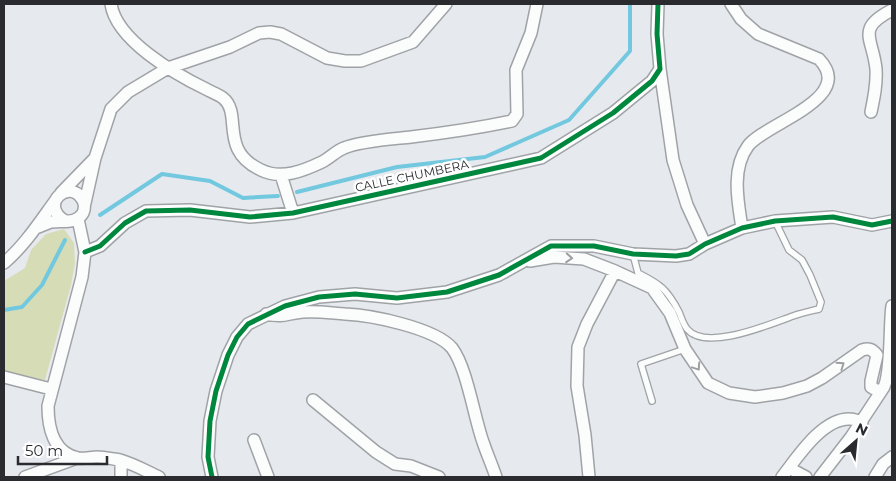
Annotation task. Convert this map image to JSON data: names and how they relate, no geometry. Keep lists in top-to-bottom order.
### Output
{
  "streets": {
    "street": ["CALLE CHUMBERA"]
  },
  "scale_bar": "50 m",
  "north": "top right"
}
